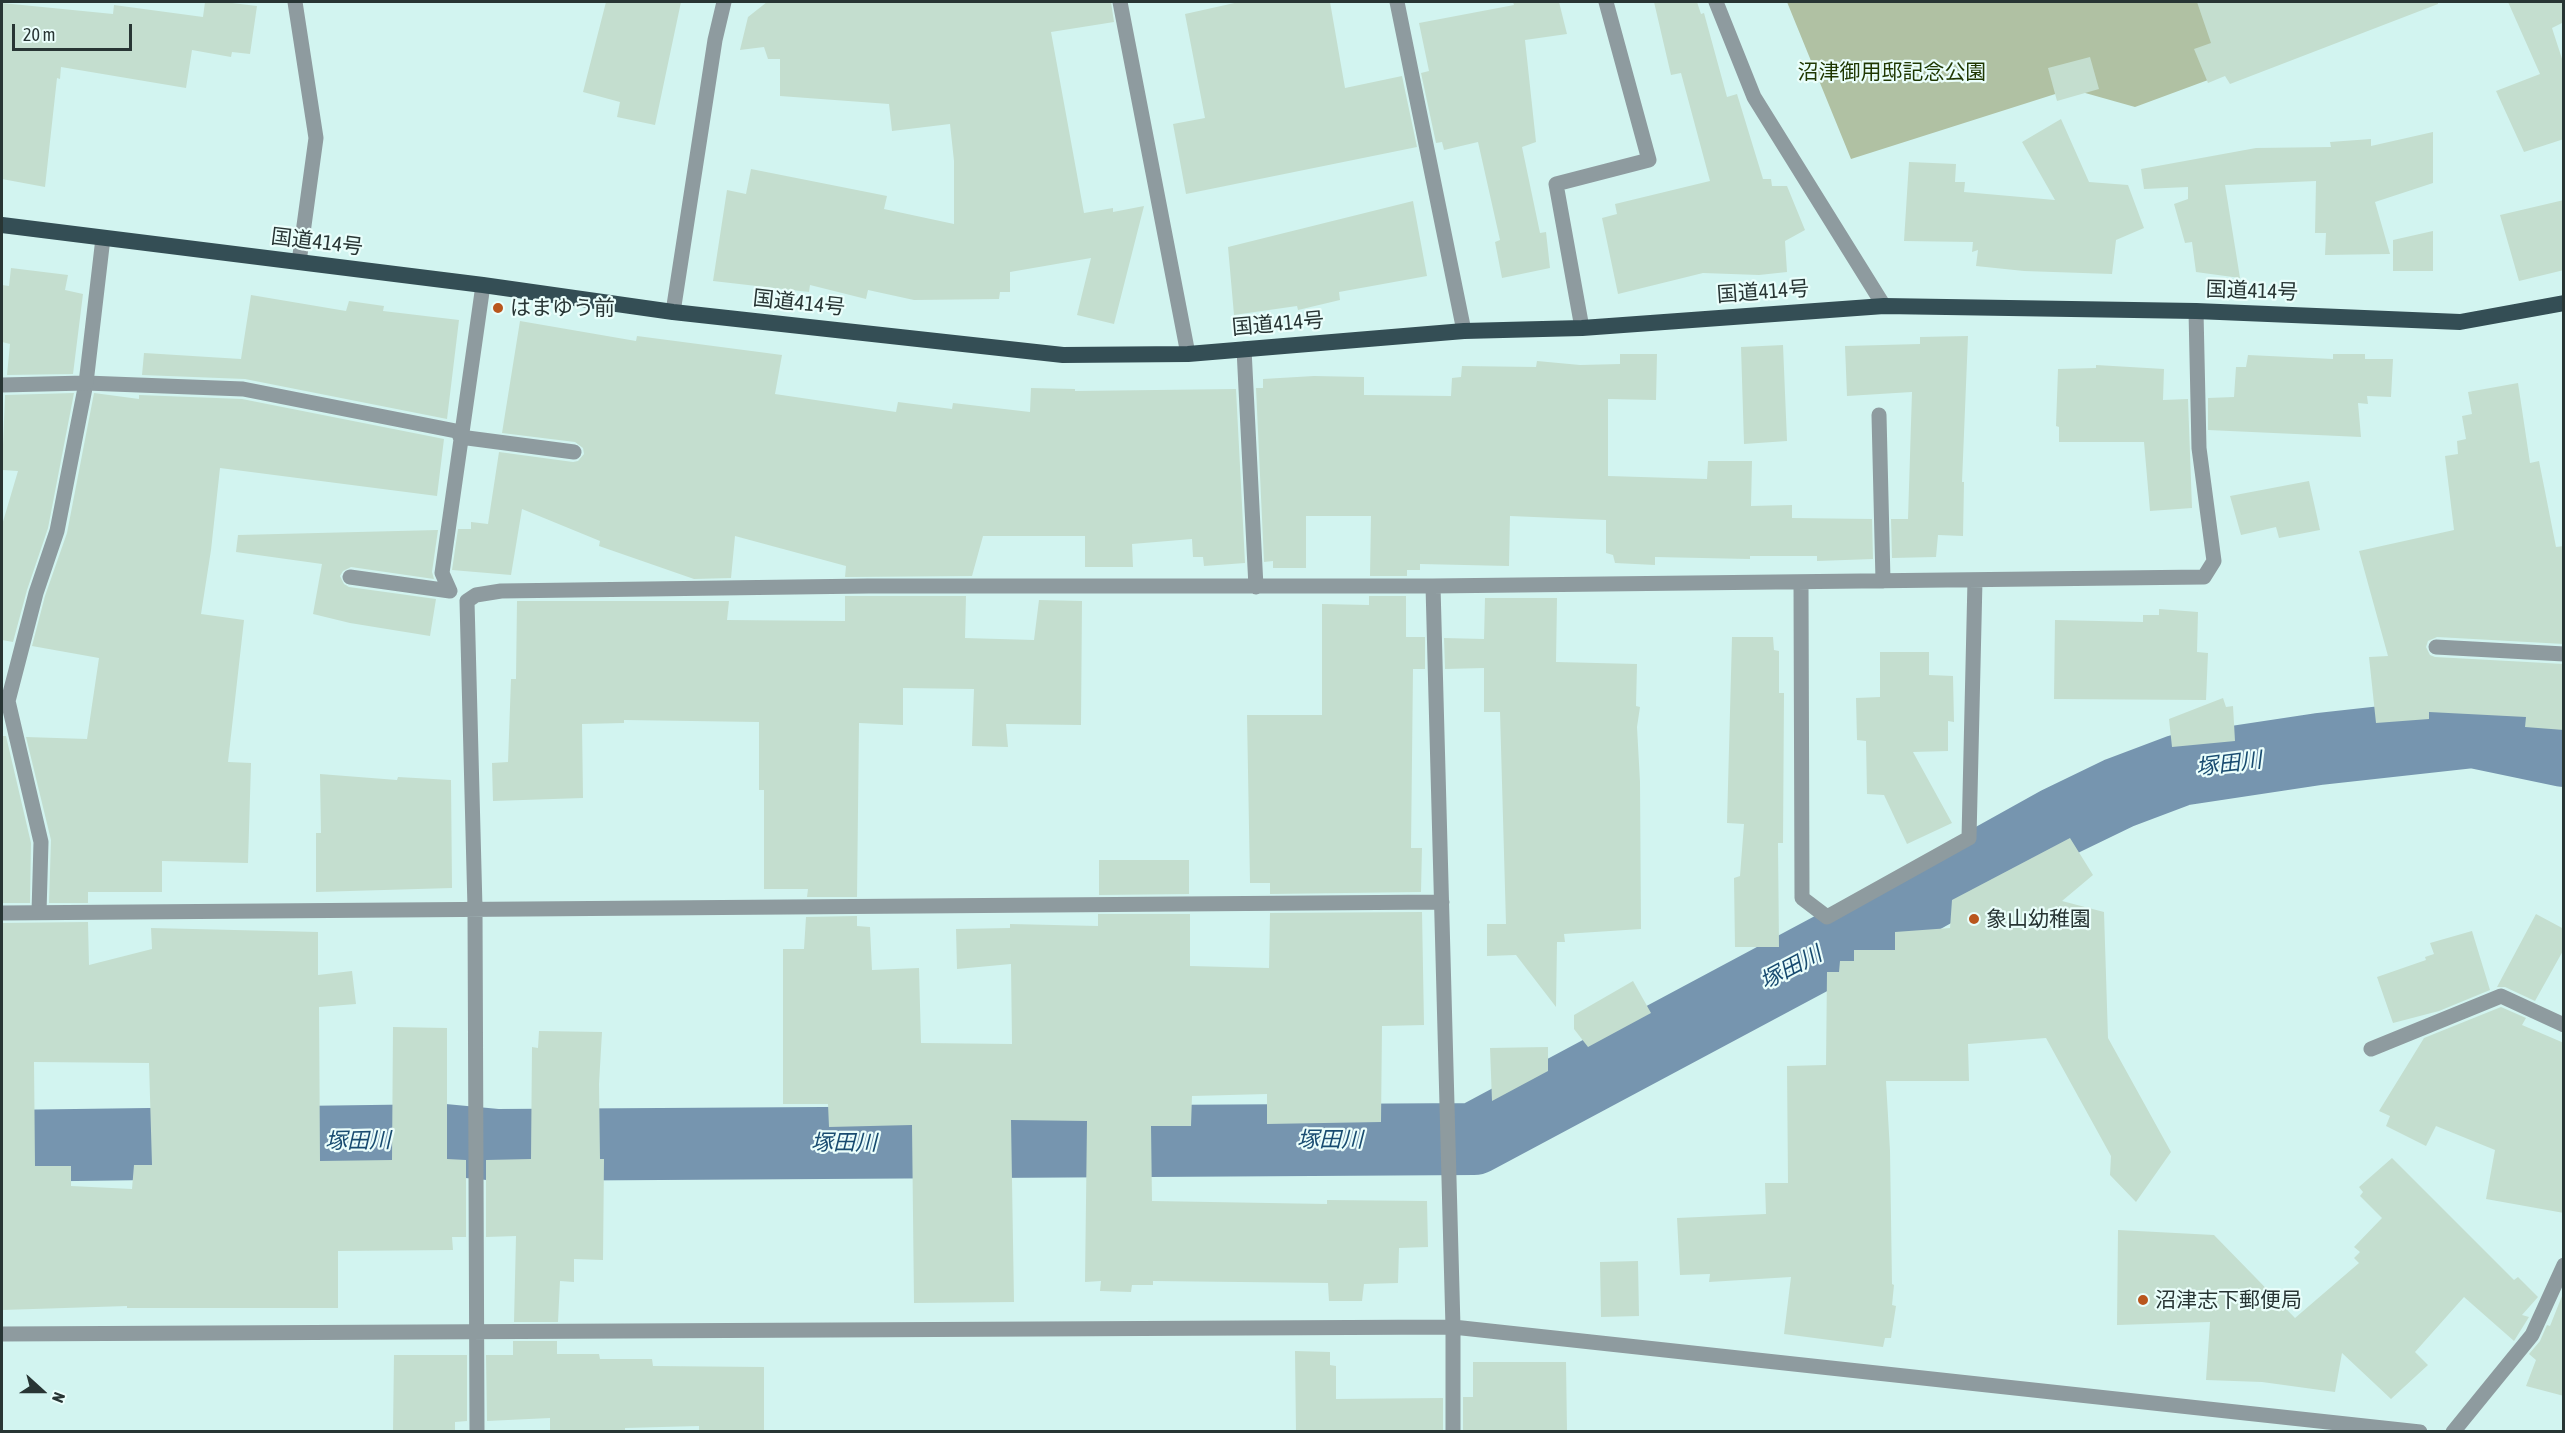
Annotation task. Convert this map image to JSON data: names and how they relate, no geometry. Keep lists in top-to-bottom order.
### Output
{
  "streets": {
    "highway": ["国道414号"]
  },
  "water": ["塚田川"],
  "parks": ["沼津御用邸記念公園"],
  "places": ["はまゆう前", "象山幼稚園", "沼津志下郵便局"],
  "scale_bar": "20 m",
  "north": "right"
}
